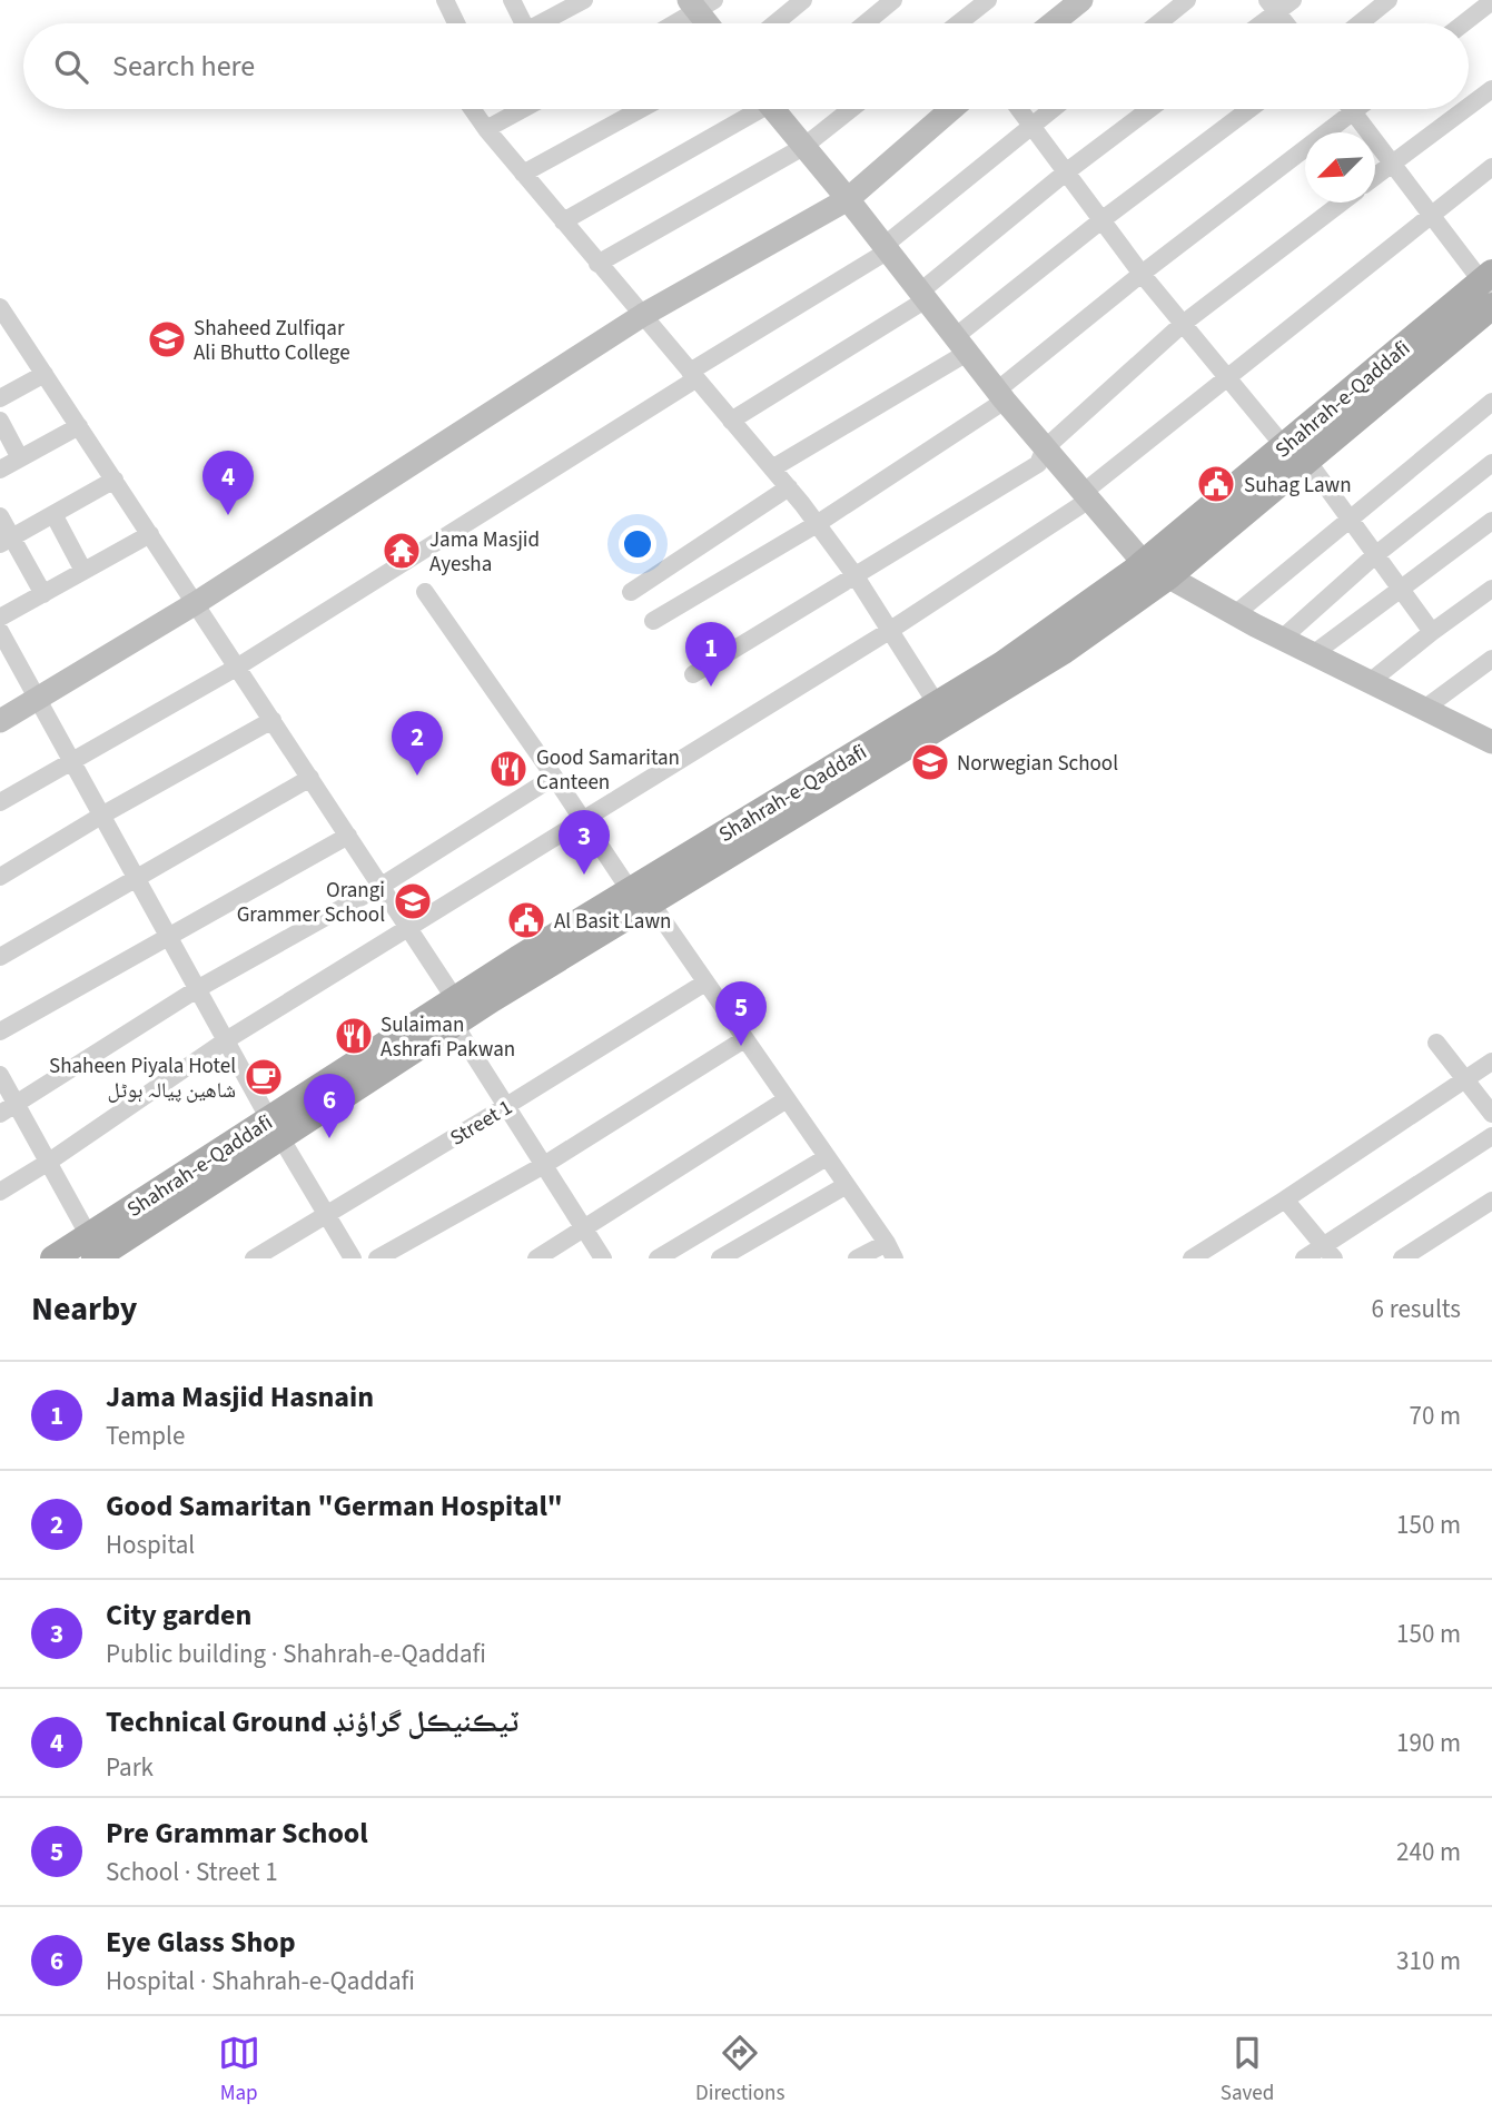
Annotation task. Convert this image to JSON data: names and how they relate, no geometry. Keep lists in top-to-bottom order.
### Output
{
  "streets": {
    "main road": ["Shahrah-e-Qaddafi"],
    "street": ["Street 1"]
  },
  "places": {
    "school or university": ["Shaheed Zulfiqar Ali Bhutto College", "Norwegian School", "Orangi Grammer School"],
    "public building": ["Suhag Lawn", "Al Basit Lawn"],
    "temple": ["Jama Masjid Ayesha"],
    "restaurant": ["Good Samaritan Canteen", "Sulaiman Ashrafi Pakwan"],
    "cafe": ["Shaheen Piyala Hotel شاھین پیالہ ہوٹل"]
  },
  "north": "bottom left",
  "page": {
    "search": "Search here",
    "pins": [
      "4",
      "1",
      "2",
      "3",
      "5",
      "6"
    ],
    "heading": ["Nearby", "6 results"],
    "list": [
      {
        "mark": "1",
        "name": "Jama Masjid Hasnain",
        "note": "Temple",
        "value": "70 m"
      },
      {
        "mark": "2",
        "name": "Good Samaritan \"German Hospital\"",
        "note": "Hospital",
        "value": "150 m"
      },
      {
        "mark": "3",
        "name": "City garden",
        "note": "Public building · Shahrah-e-Qaddafi",
        "value": "150 m"
      },
      {
        "mark": "4",
        "name": "Technical Ground ٽيڪنيڪل گراؤنڊ",
        "note": "Park",
        "value": "190 m"
      },
      {
        "mark": "5",
        "name": "Pre Grammar School",
        "note": "School · Street 1",
        "value": "240 m"
      },
      {
        "mark": "6",
        "name": "Eye Glass Shop",
        "note": "Hospital · Shahrah-e-Qaddafi",
        "value": "310 m"
      }
    ],
    "nav": ["Map", "Directions", "Saved"]
  }
}
